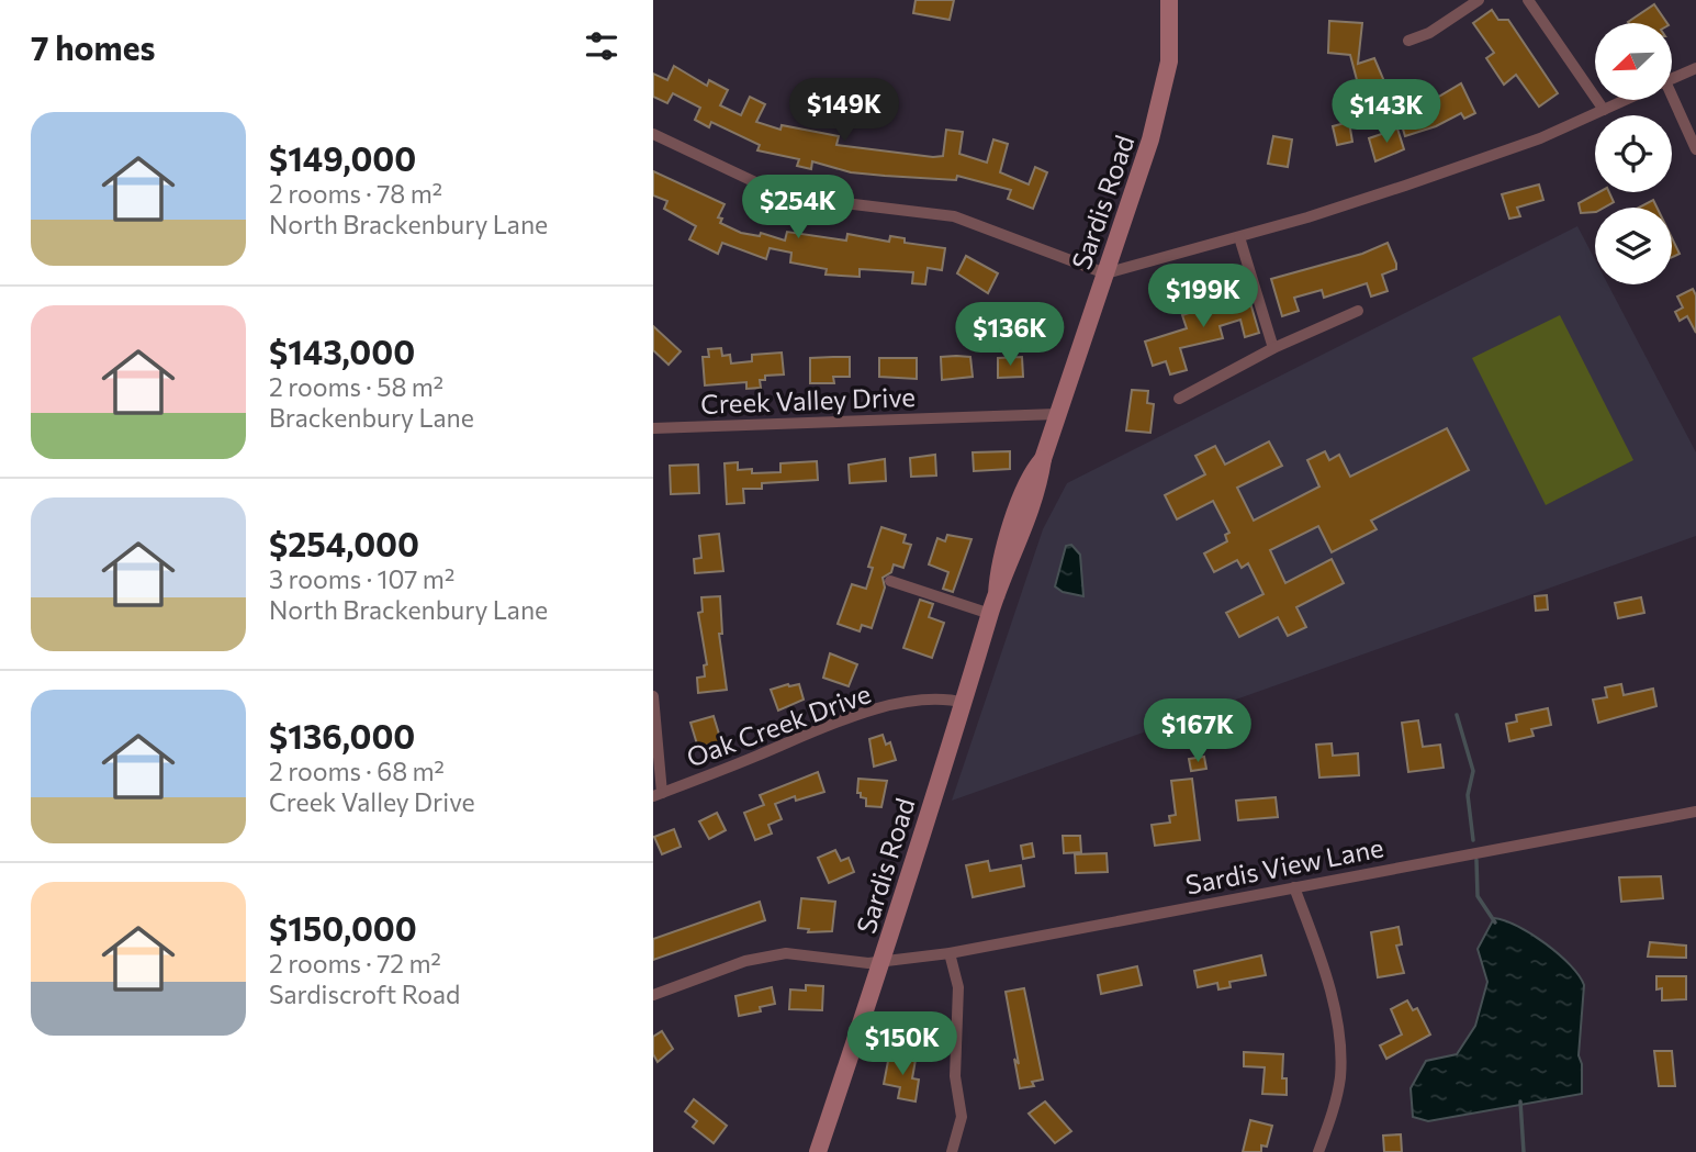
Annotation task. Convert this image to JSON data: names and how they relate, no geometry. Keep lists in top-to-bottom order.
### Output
{
  "streets": {
    "main road": ["Sardis Road"],
    "street": ["Creek Valley Drive", "Oak Creek Drive", "Sardis View Lane"]
  },
  "crossings": [
    ["Sardis Road", "Creek Valley Drive"],
    ["Sardis Road", "Oak Creek Drive"],
    ["Sardis Road", "Sardis View Lane"]
  ],
  "north": "bottom left",
  "page": {
    "heading": "7 homes",
    "price": [
      "$149K",
      "$143K",
      "$254K",
      "$199K",
      "$136K",
      "$167K",
      "$150K"
    ],
    "list": [
      {
        "name": "$149,000",
        "note": "2 rooms · 78 m² · North Brackenbury Lane"
      },
      {
        "name": "$143,000",
        "note": "2 rooms · 58 m² · Brackenbury Lane"
      },
      {
        "name": "$254,000",
        "note": "3 rooms · 107 m² · North Brackenbury Lane"
      },
      {
        "name": "$136,000",
        "note": "2 rooms · 68 m² · Creek Valley Drive"
      },
      {
        "name": "$150,000",
        "note": "2 rooms · 72 m² · Sardiscroft Road"
      }
    ]
  }
}
